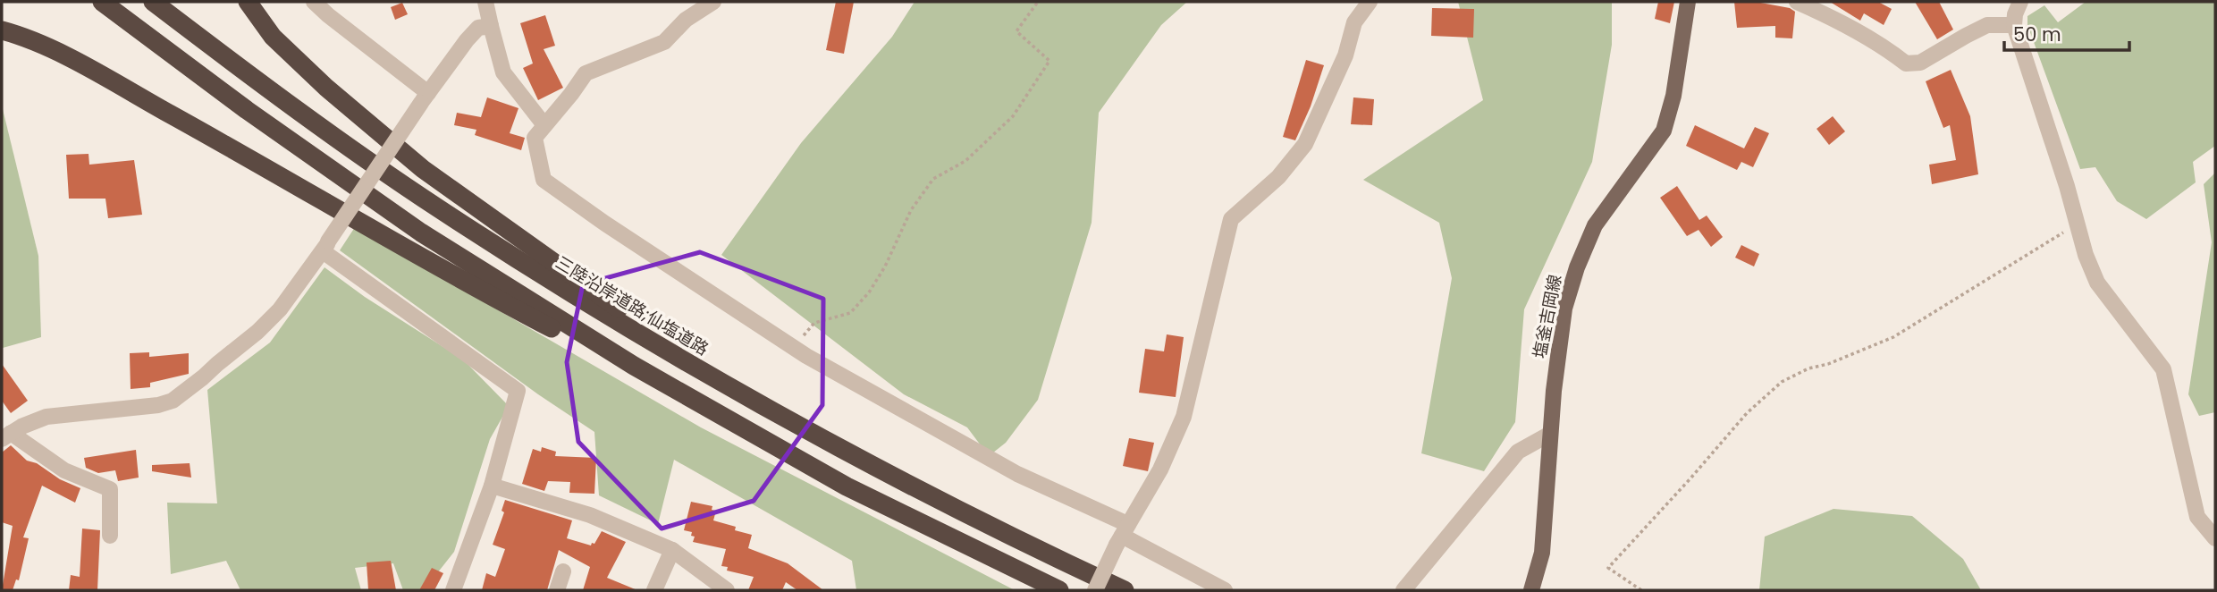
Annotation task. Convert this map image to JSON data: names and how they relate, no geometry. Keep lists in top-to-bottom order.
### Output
{
  "streets": {
    "highway": ["三陸沿岸道路;仙塩道路"],
    "main road": ["塩釜吉岡線"]
  },
  "scale_bar": "50 m"
}
